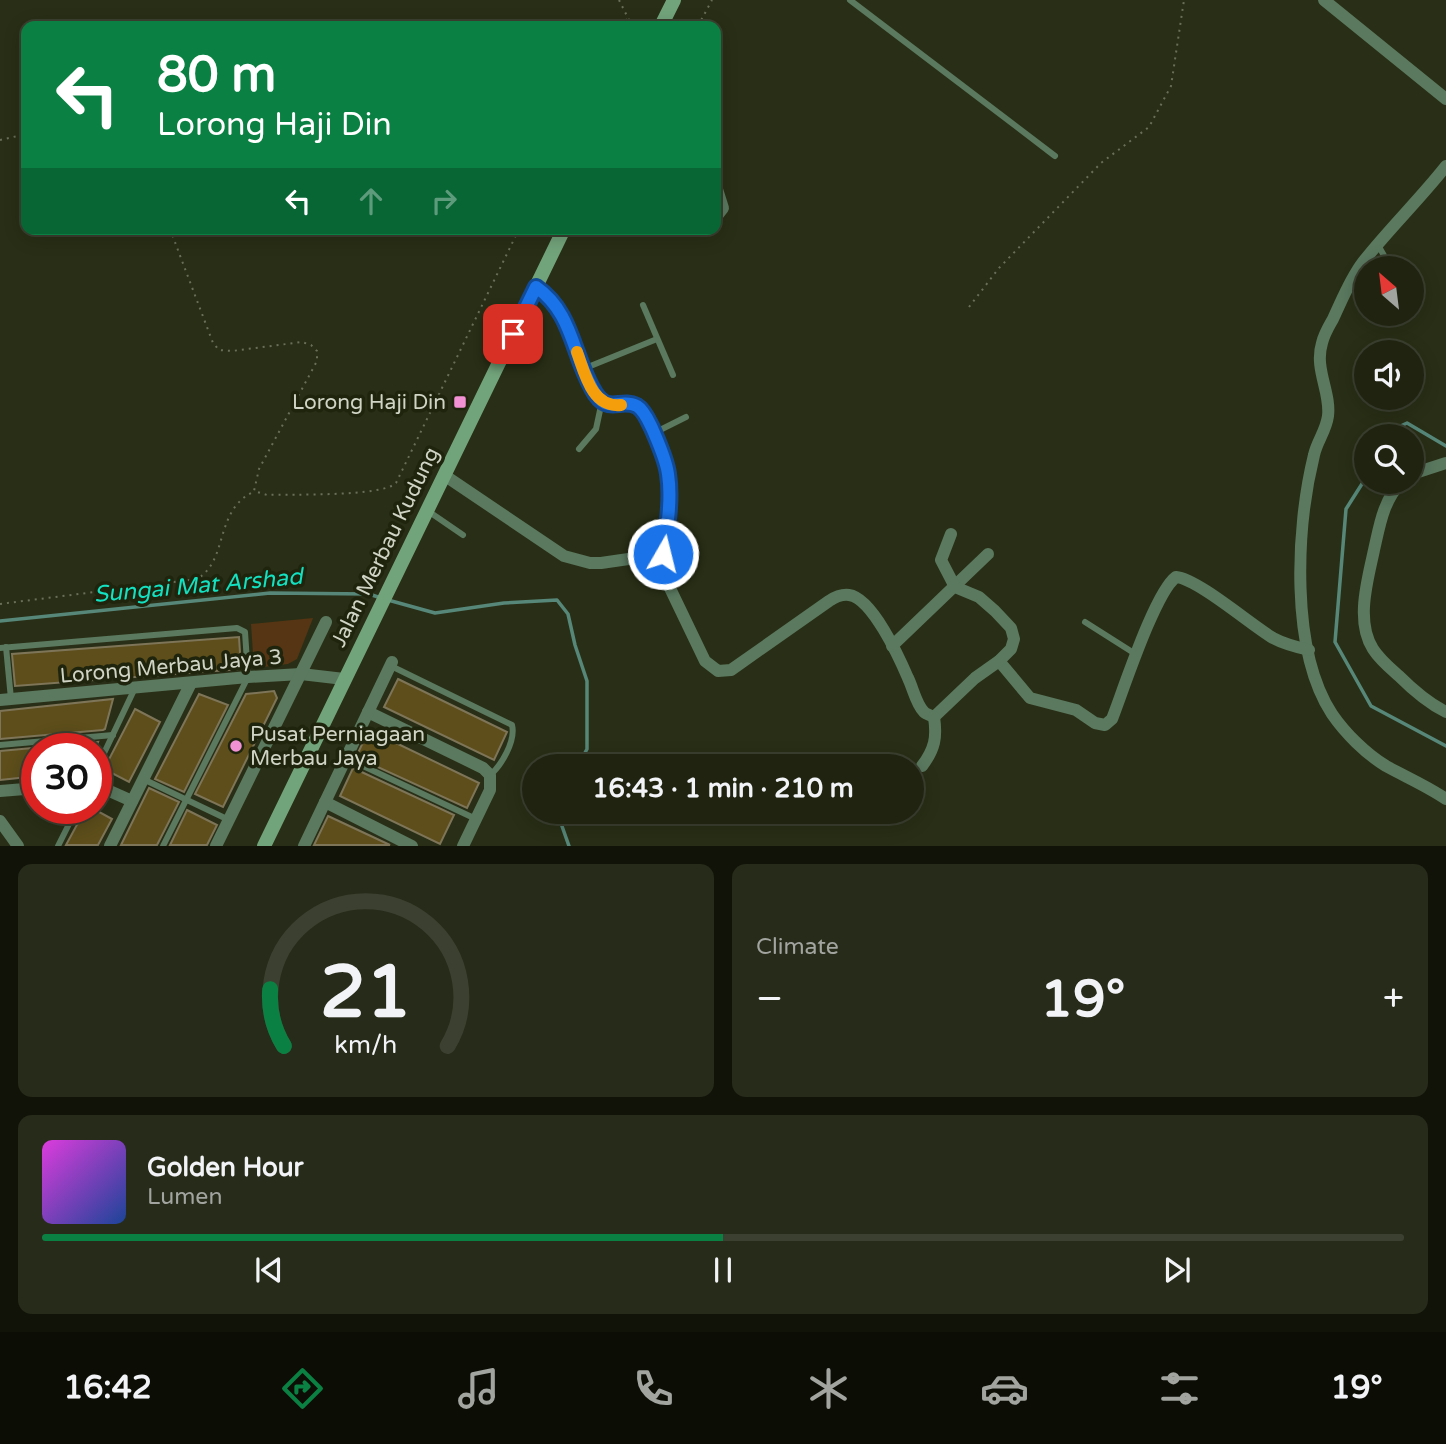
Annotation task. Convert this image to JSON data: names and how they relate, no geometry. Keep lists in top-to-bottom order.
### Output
{
  "streets": {
    "main road": ["Jalan Merbau Kudung"],
    "street": ["Lorong Merbau Jaya 3"]
  },
  "crossings": [
    ["Jalan Merbau Kudung", "Lorong Merbau Jaya 3"]
  ],
  "water": ["Sungai Mat Arshad"],
  "places": {
    "transit": ["Lorong Haji Din"],
    "other": ["Pusat Perniagaan Merbau Jaya"]
  },
  "north": "top left",
  "page": {
    "turn": ["80 m", "Lorong Haji Din"],
    "limit": "30",
    "trip": "16:43 · 1 min · 210 m",
    "tile": "Climate",
    "heat": ["−", "19°", "+"],
    "song": ["Golden Hour", "Lumen"],
    "tabs": ["16:42", "19°"],
    "gauge": ["21", "km/h"]
  }
}
